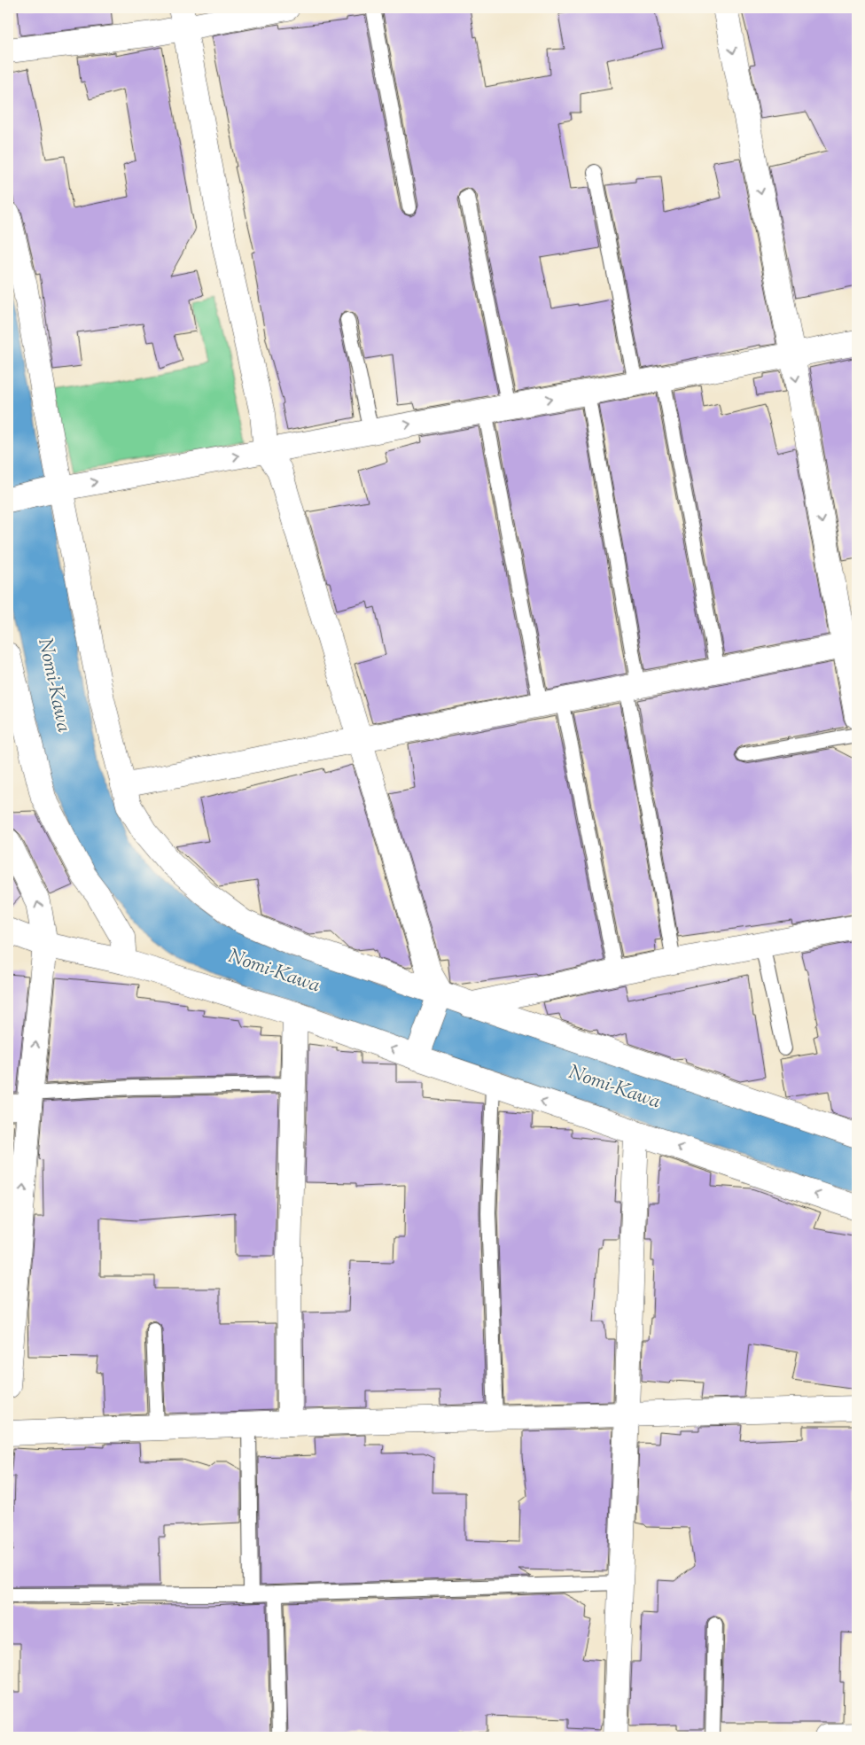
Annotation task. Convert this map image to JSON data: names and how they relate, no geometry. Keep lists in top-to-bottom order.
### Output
{
  "water": ["Nomi-Kawa"]
}
